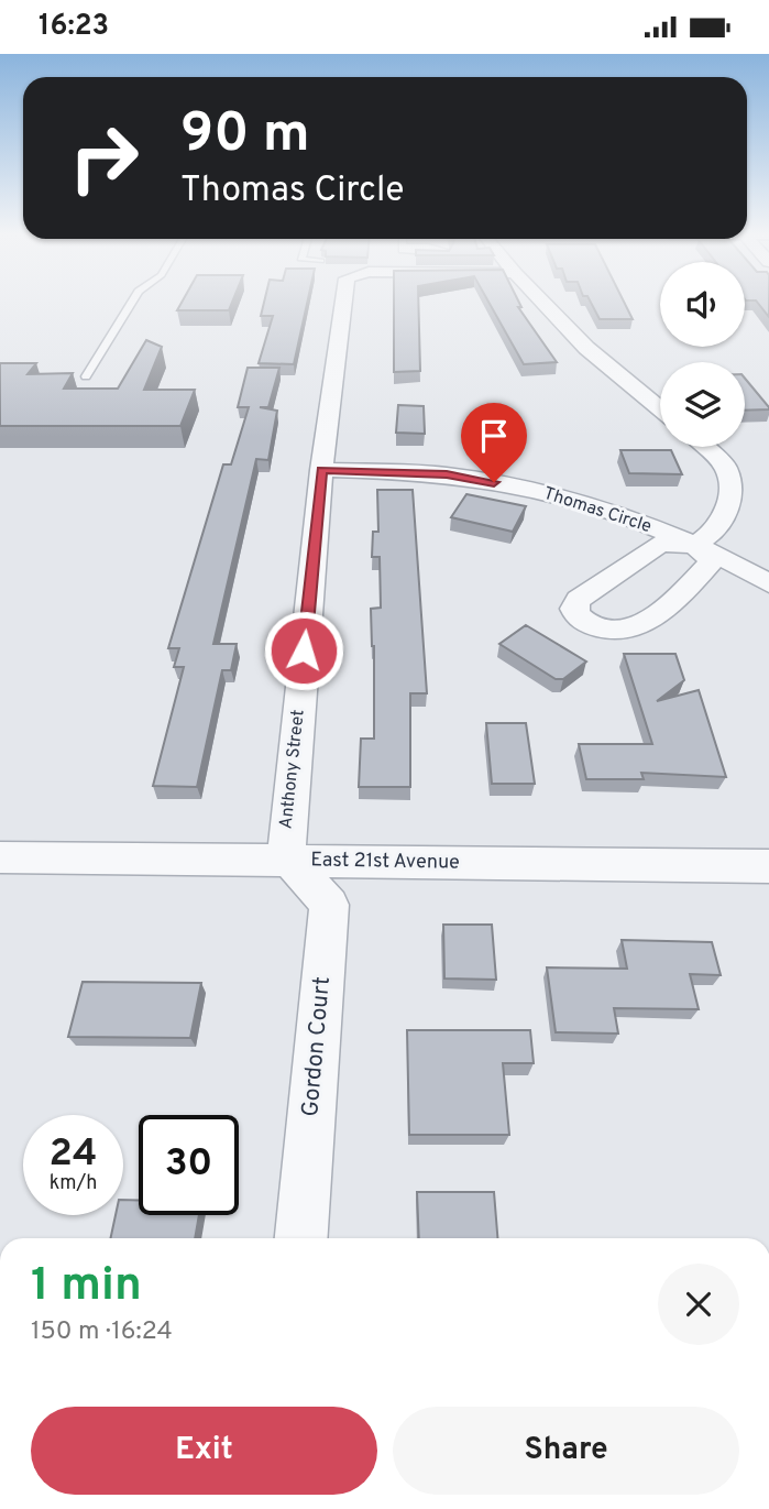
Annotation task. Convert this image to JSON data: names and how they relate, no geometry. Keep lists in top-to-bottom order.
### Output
{
  "streets": {
    "street": [
      "Thomas Circle",
      "Anthony Street",
      "East 21st Avenue",
      "Gordon Court"
    ]
  },
  "crossings": [
    ["Thomas Circle", "Anthony Street"],
    ["Anthony Street", "East 21st Avenue"],
    ["Anthony Street", "Gordon Court"],
    ["East 21st Avenue", "Gordon Court"]
  ],
  "page": {
    "status": "16:23",
    "turn": ["90 m", "Thomas Circle"],
    "speed": "24 km/h",
    "limit": "30",
    "heading": ["1 min", "150 m · 16:24"],
    "buttons": ["Exit", "Share"]
  }
}
